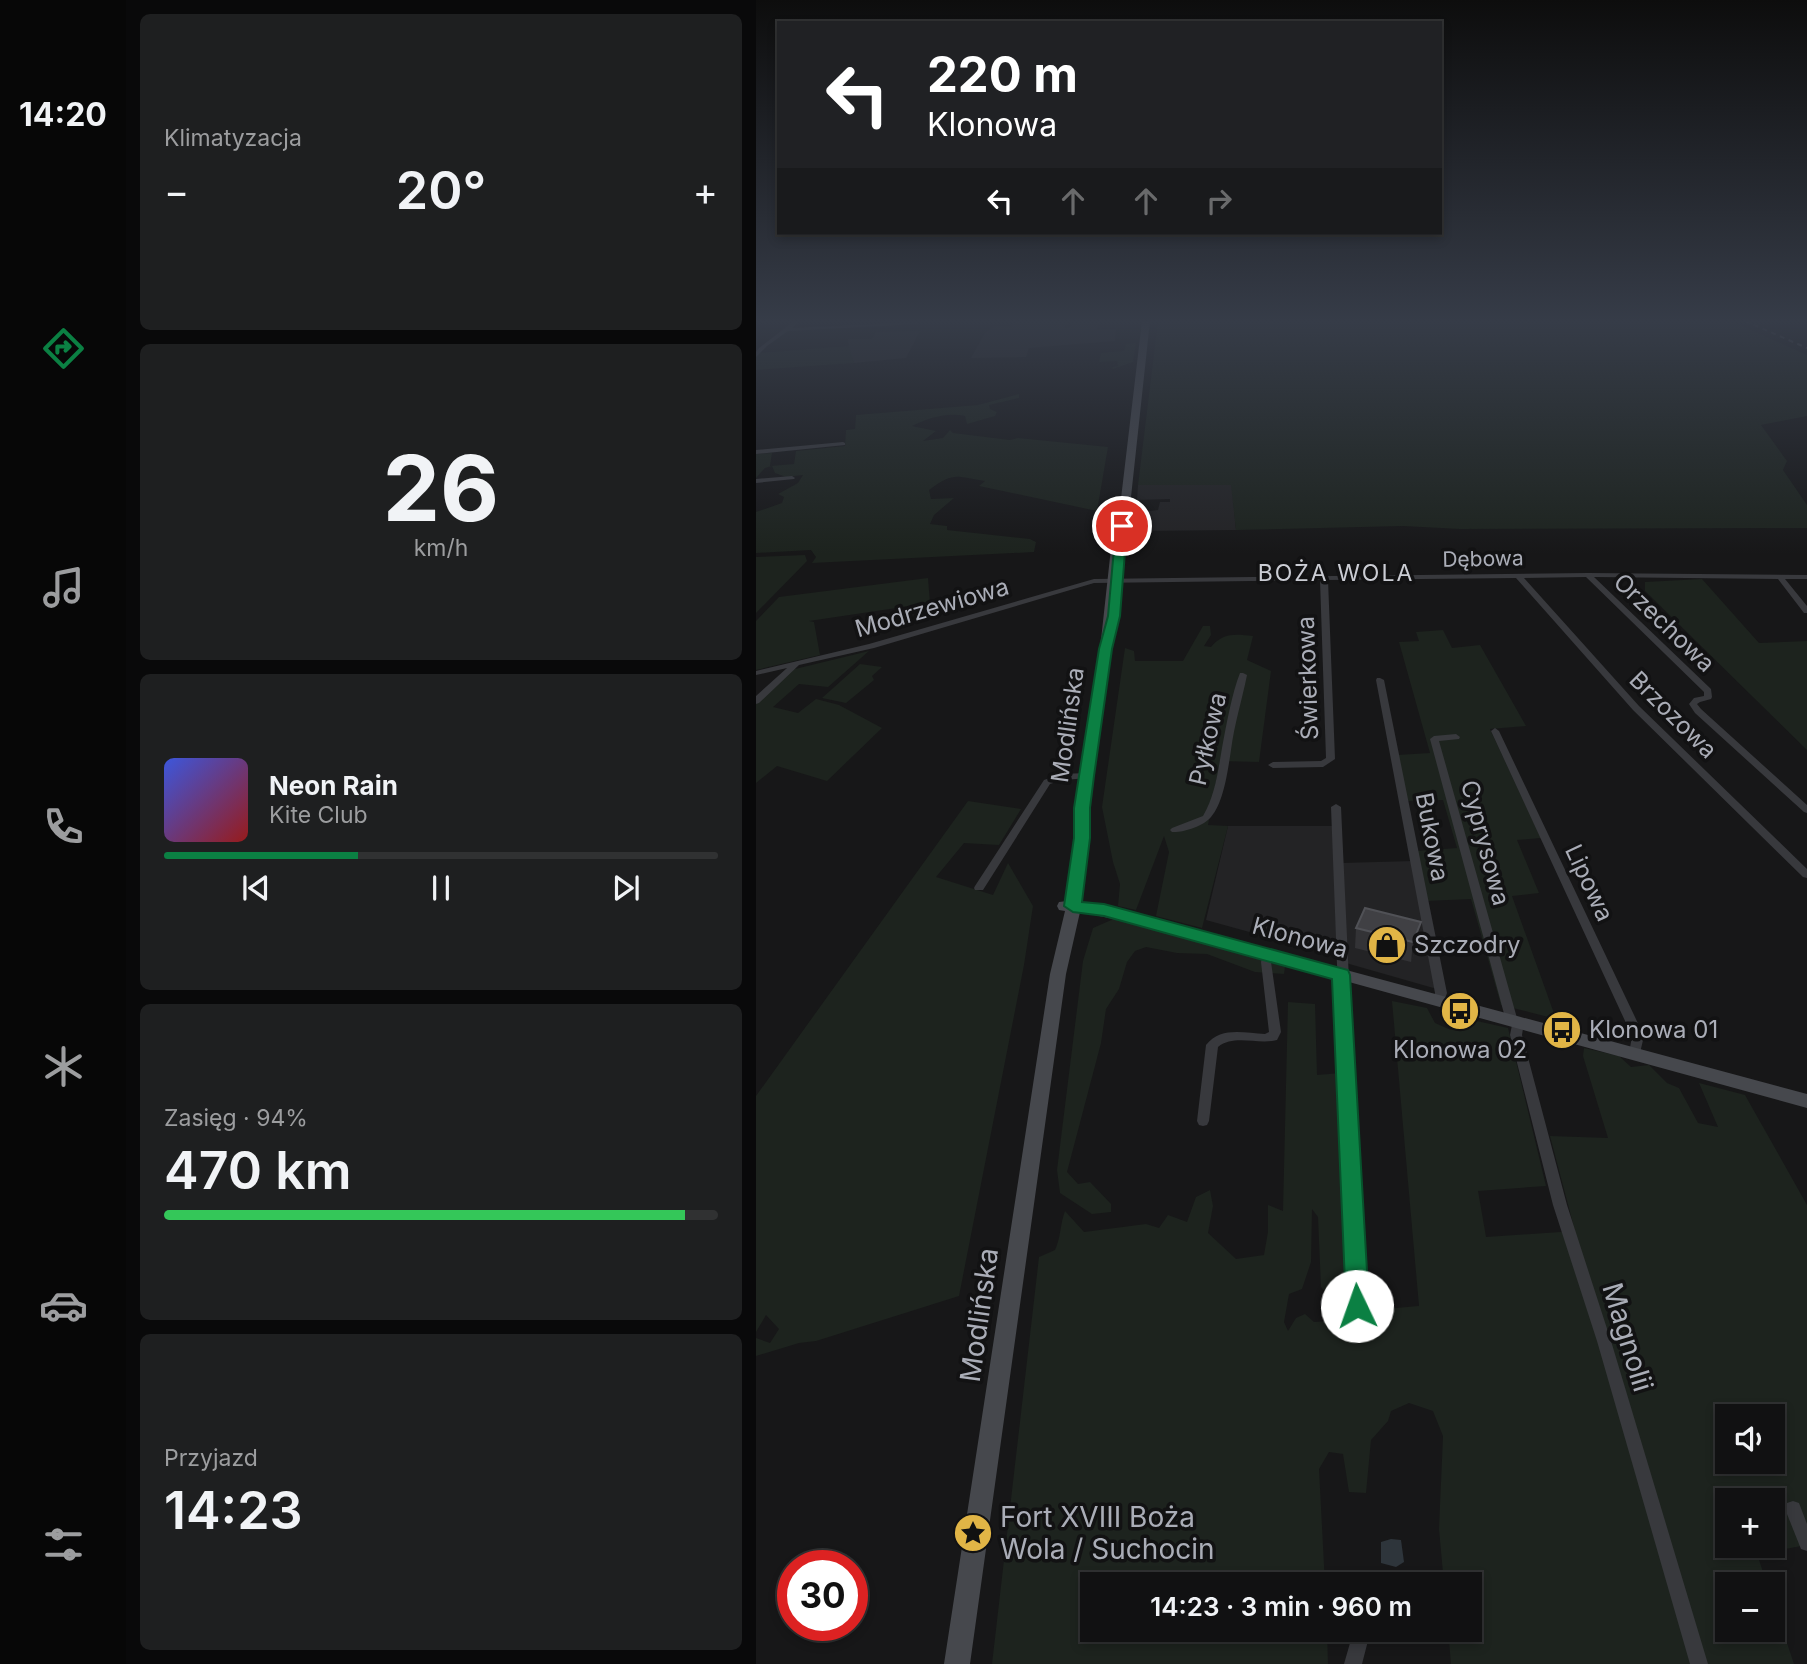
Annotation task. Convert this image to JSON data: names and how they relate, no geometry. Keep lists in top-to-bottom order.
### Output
{
  "streets": {
    "main road": ["Modlińska", "Klonowa"],
    "street": [
      "Dębowa",
      "Modrzewiowa",
      "Orzechowa",
      "Świerkowa",
      "Brzozowa",
      "Pyłkowa",
      "Bukowa",
      "Cyprysowa",
      "Lipowa",
      "Magnolii"
    ]
  },
  "crossings": [
    ["Dębowa", "Modrzewiowa"],
    ["Dębowa", "Orzechowa"],
    ["Dębowa", "Świerkowa"],
    ["Dębowa", "Brzozowa"],
    ["Dębowa", "Modlińska"],
    ["Modrzewiowa", "Modlińska"],
    ["Modlińska", "Klonowa"],
    ["Bukowa", "Klonowa"],
    ["Cyprysowa", "Klonowa"],
    ["Cyprysowa", "Magnolii"],
    ["Lipowa", "Klonowa"],
    ["Klonowa", "Magnolii"]
  ],
  "districts": ["BOŻA WOLA"],
  "places": {
    "shop": ["Szczodry"],
    "bus stop": ["Klonowa 02", "Klonowa 01"],
    "place": ["Fort XVIII Boża Wola / Suchocin"]
  },
  "page": {
    "tabs": "14:20",
    "tile": [
      "Klimatyzacja",
      ["26", "km/h"],
      ["Zasięg · 94%", "470 km"],
      ["Przyjazd", "14:23"]
    ],
    "turn": ["220 m", "Klonowa"],
    "heat": ["−", "20°", "+"],
    "song": ["Neon Rain", "Kite Club"],
    "map_buttons": ["+", "−"],
    "limit": "30",
    "trip": "14:23 · 3 min · 960 m"
  }
}
